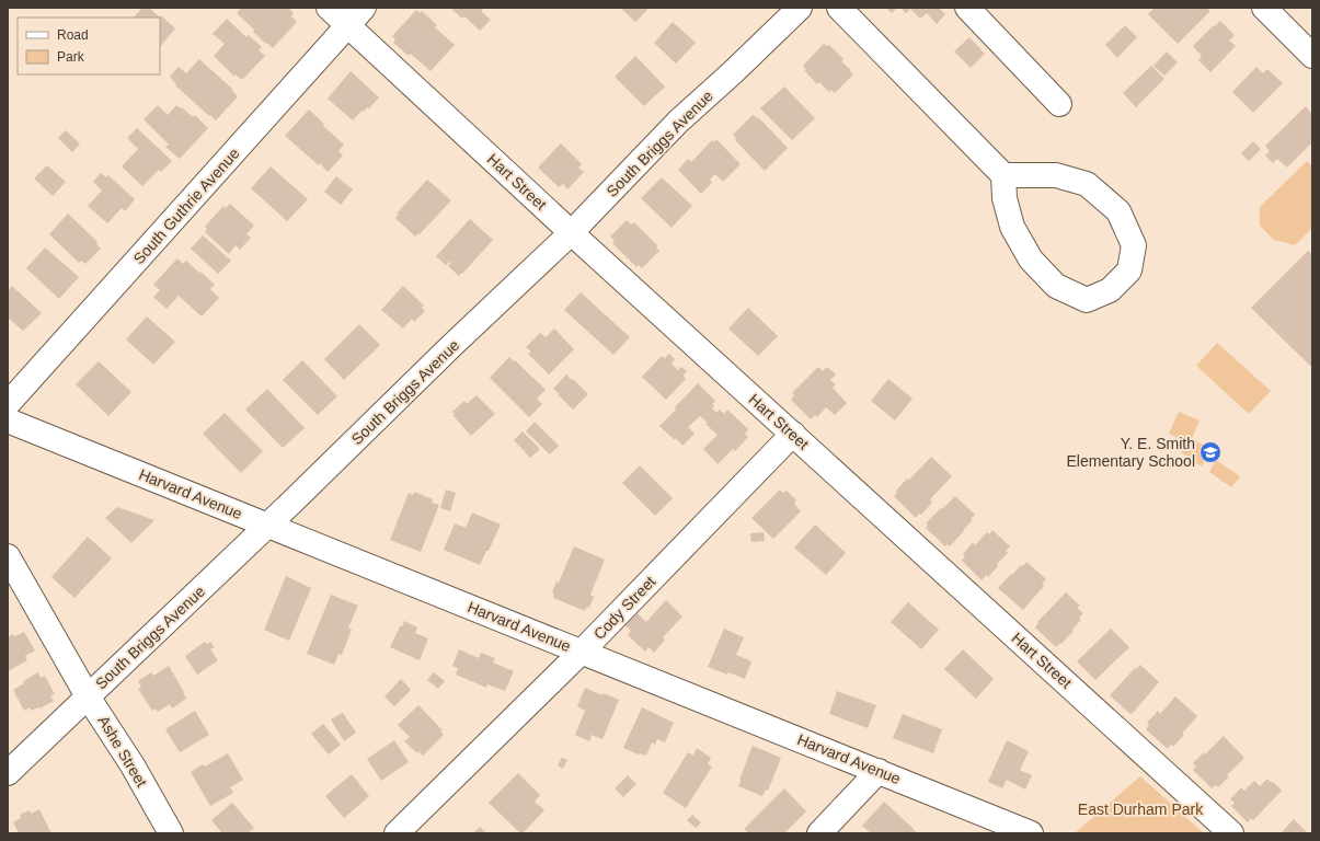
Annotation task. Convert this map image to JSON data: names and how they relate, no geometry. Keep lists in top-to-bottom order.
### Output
{
  "streets": {
    "street": [
      "South Briggs Avenue",
      "Hart Street",
      "South Guthrie Avenue",
      "Harvard Avenue",
      "Cody Street",
      "Ashe Street"
    ]
  },
  "crossings": [
    ["South Briggs Avenue", "Hart Street"],
    ["South Briggs Avenue", "Harvard Avenue"],
    ["South Briggs Avenue", "Ashe Street"],
    ["Hart Street", "South Guthrie Avenue"],
    ["Hart Street", "Cody Street"],
    ["Harvard Avenue", "Cody Street"]
  ],
  "parks": ["East Durham Park"],
  "places": {
    "school or university": ["Y. E. Smith Elementary School"]
  },
  "legend": ["Road", "Park"]
}
